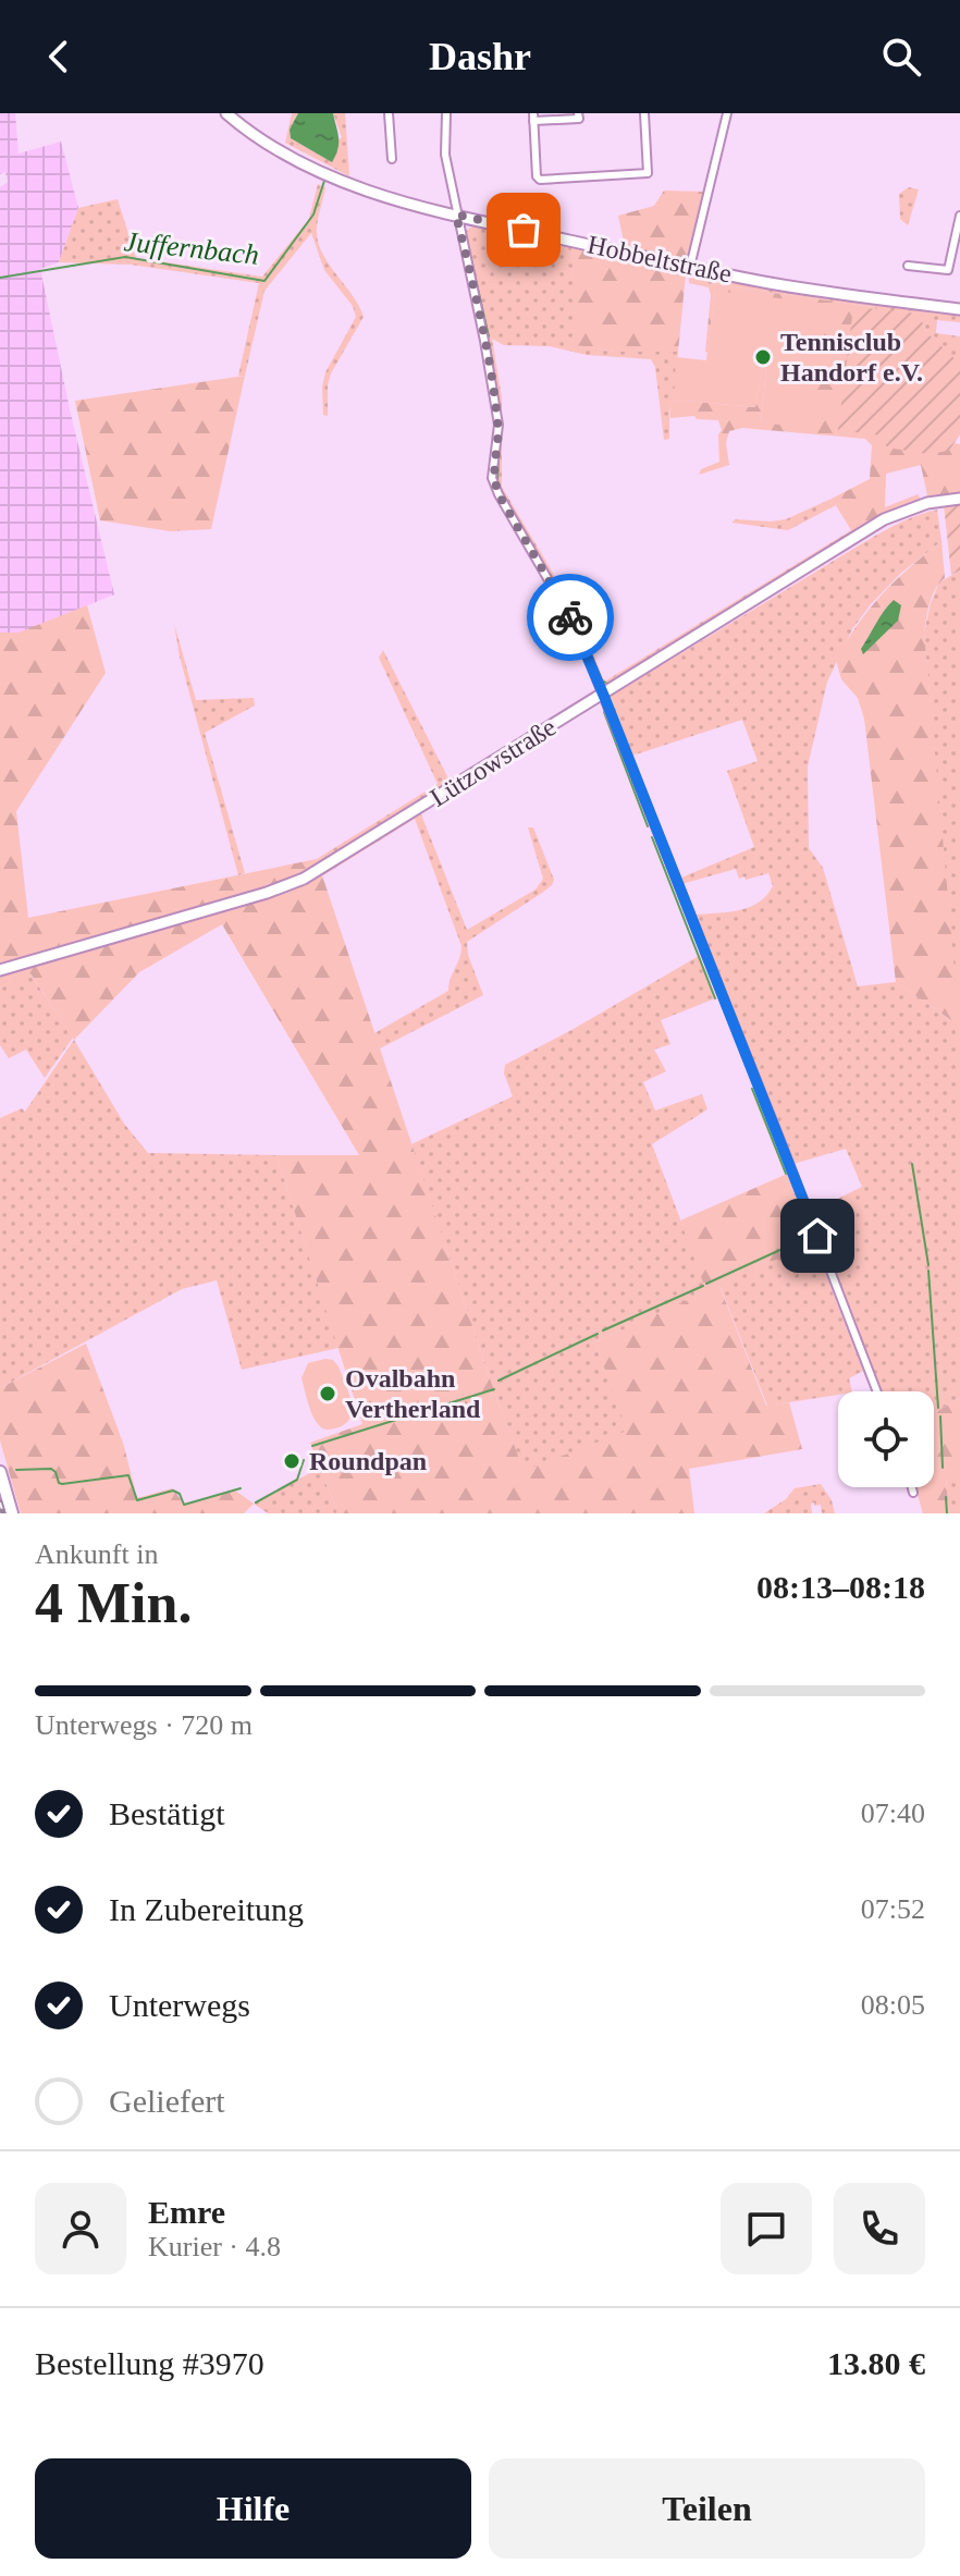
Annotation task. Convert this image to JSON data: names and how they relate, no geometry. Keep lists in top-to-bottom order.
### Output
{
  "streets": {
    "street": ["Hobbeltstraße", "Lützowstraße"]
  },
  "water": ["Juffernbach"],
  "places": ["Tennisclub Handorf e.V.", "Ovalbahn Vertherland", "Roundpan"],
  "page": {
    "header": "Dashr",
    "heading": ["4 Min.", "Ankunft in", "08:13–08:18"],
    "panel": [
      "Emre",
      "Kurier · 4.8",
      "Bestellung #3970",
      "13.80 €"
    ],
    "bar": "Unterwegs · 720 m",
    "list": [
      ["Bestätigt", "07:40"],
      ["In Zubereitung", "07:52"],
      ["Unterwegs", "08:05"],
      "Geliefert"
    ],
    "buttons": ["Hilfe", "Teilen"]
  }
}
